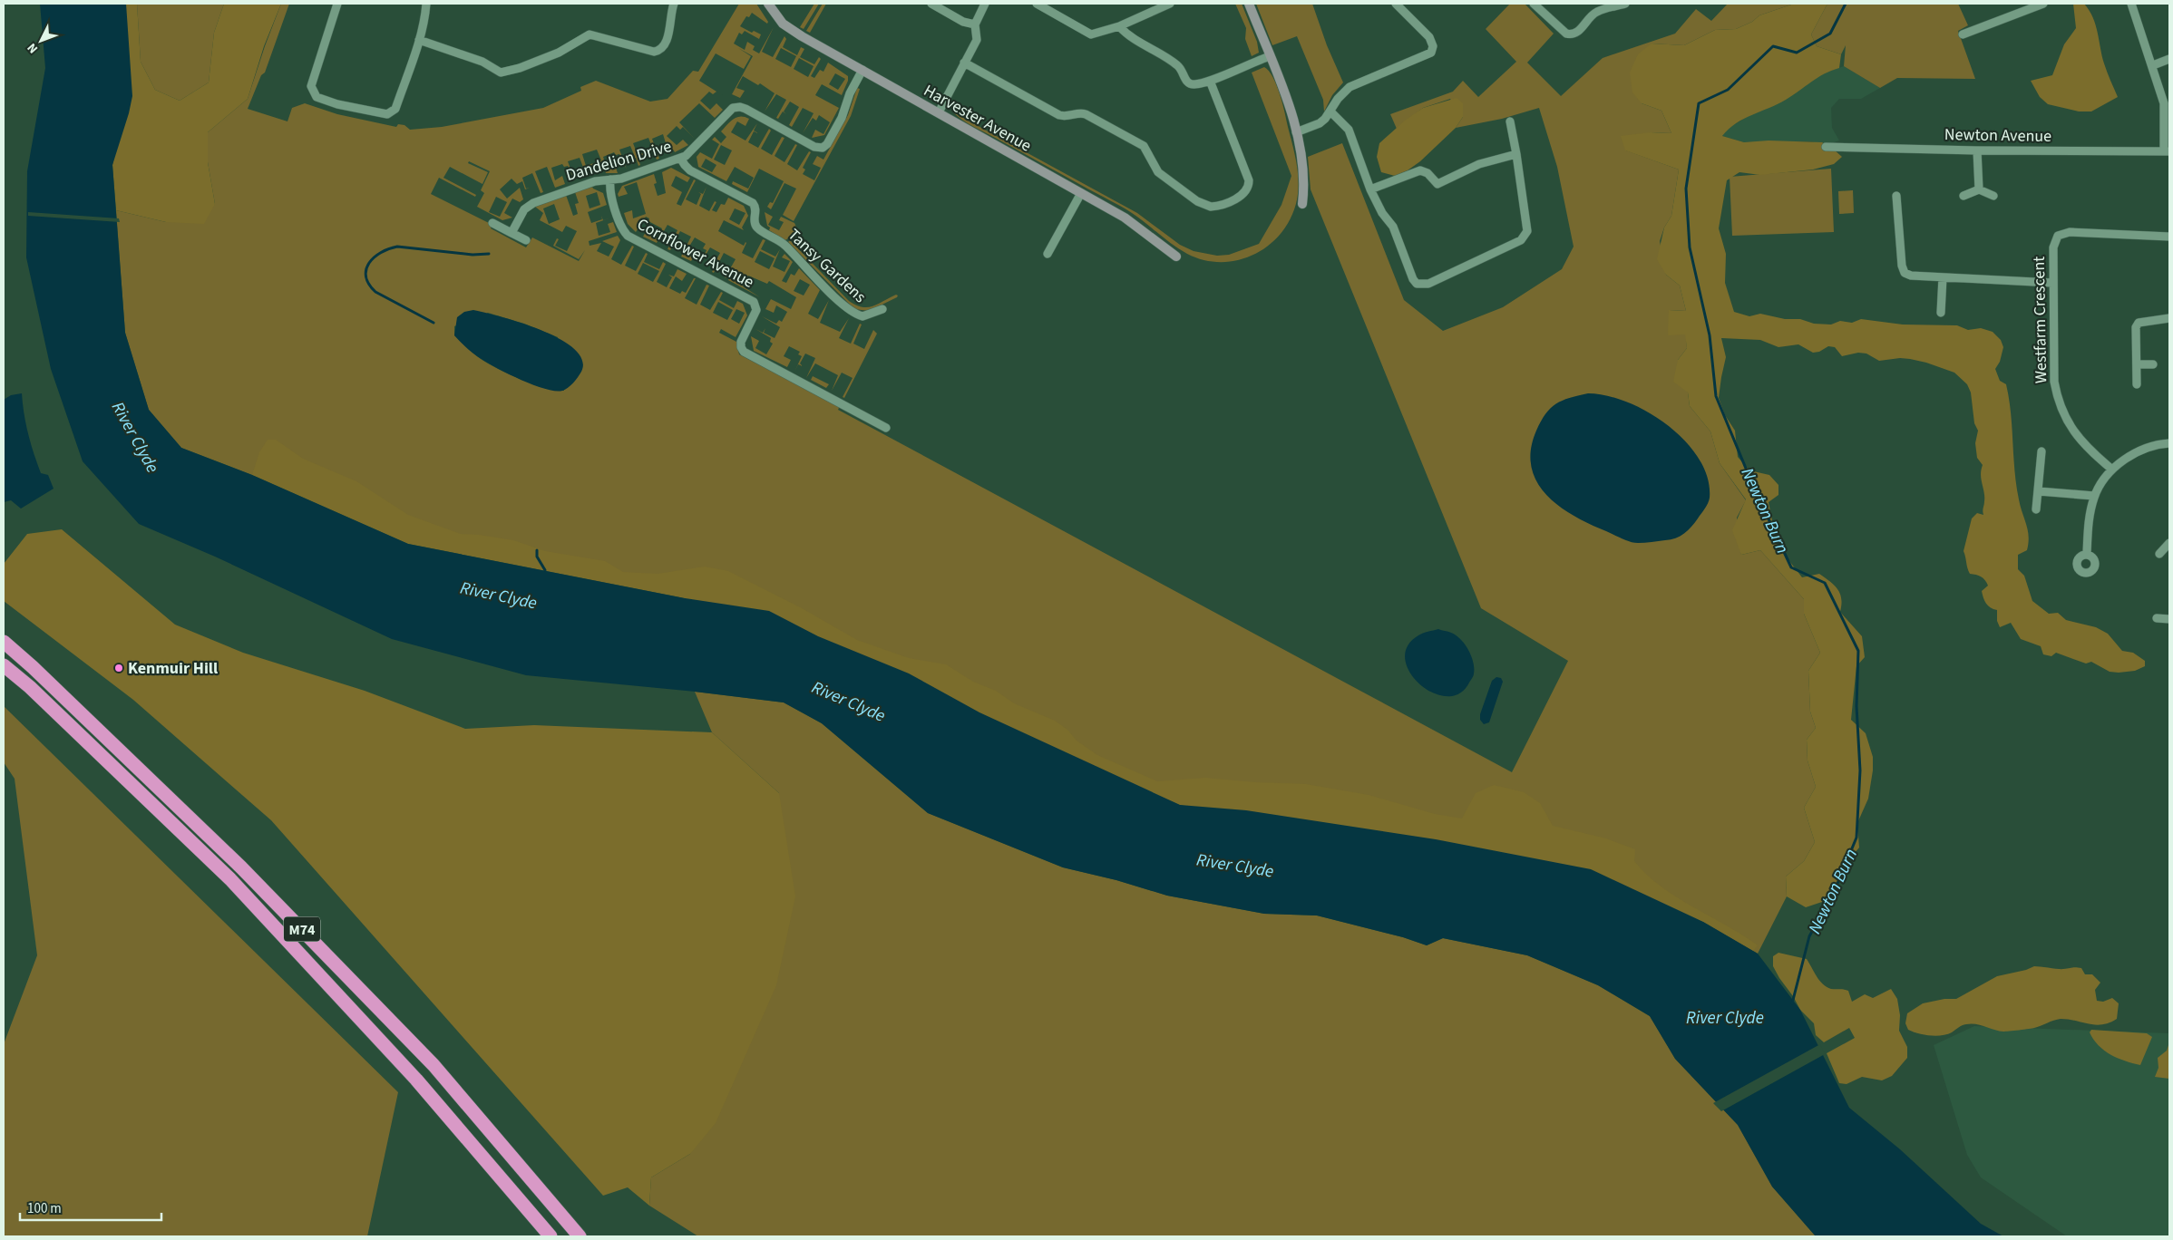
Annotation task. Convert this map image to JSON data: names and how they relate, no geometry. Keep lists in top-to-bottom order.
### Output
{
  "streets": {
    "highway": ["M74"],
    "street": [
      "Harvester Avenue",
      "Newton Avenue",
      "Dandelion Drive",
      "Cornflower Avenue",
      "Tansy Gardens",
      "Westfarm Crescent"
    ]
  },
  "crossings": [
    ["Harvester Avenue", "Dandelion Drive"],
    ["Dandelion Drive", "Cornflower Avenue"],
    ["Dandelion Drive", "Tansy Gardens"]
  ],
  "water": ["River Clyde", "Newton Burn"],
  "places": ["Kenmuir Hill"],
  "scale_bar": "100 m",
  "north": "bottom left"
}
